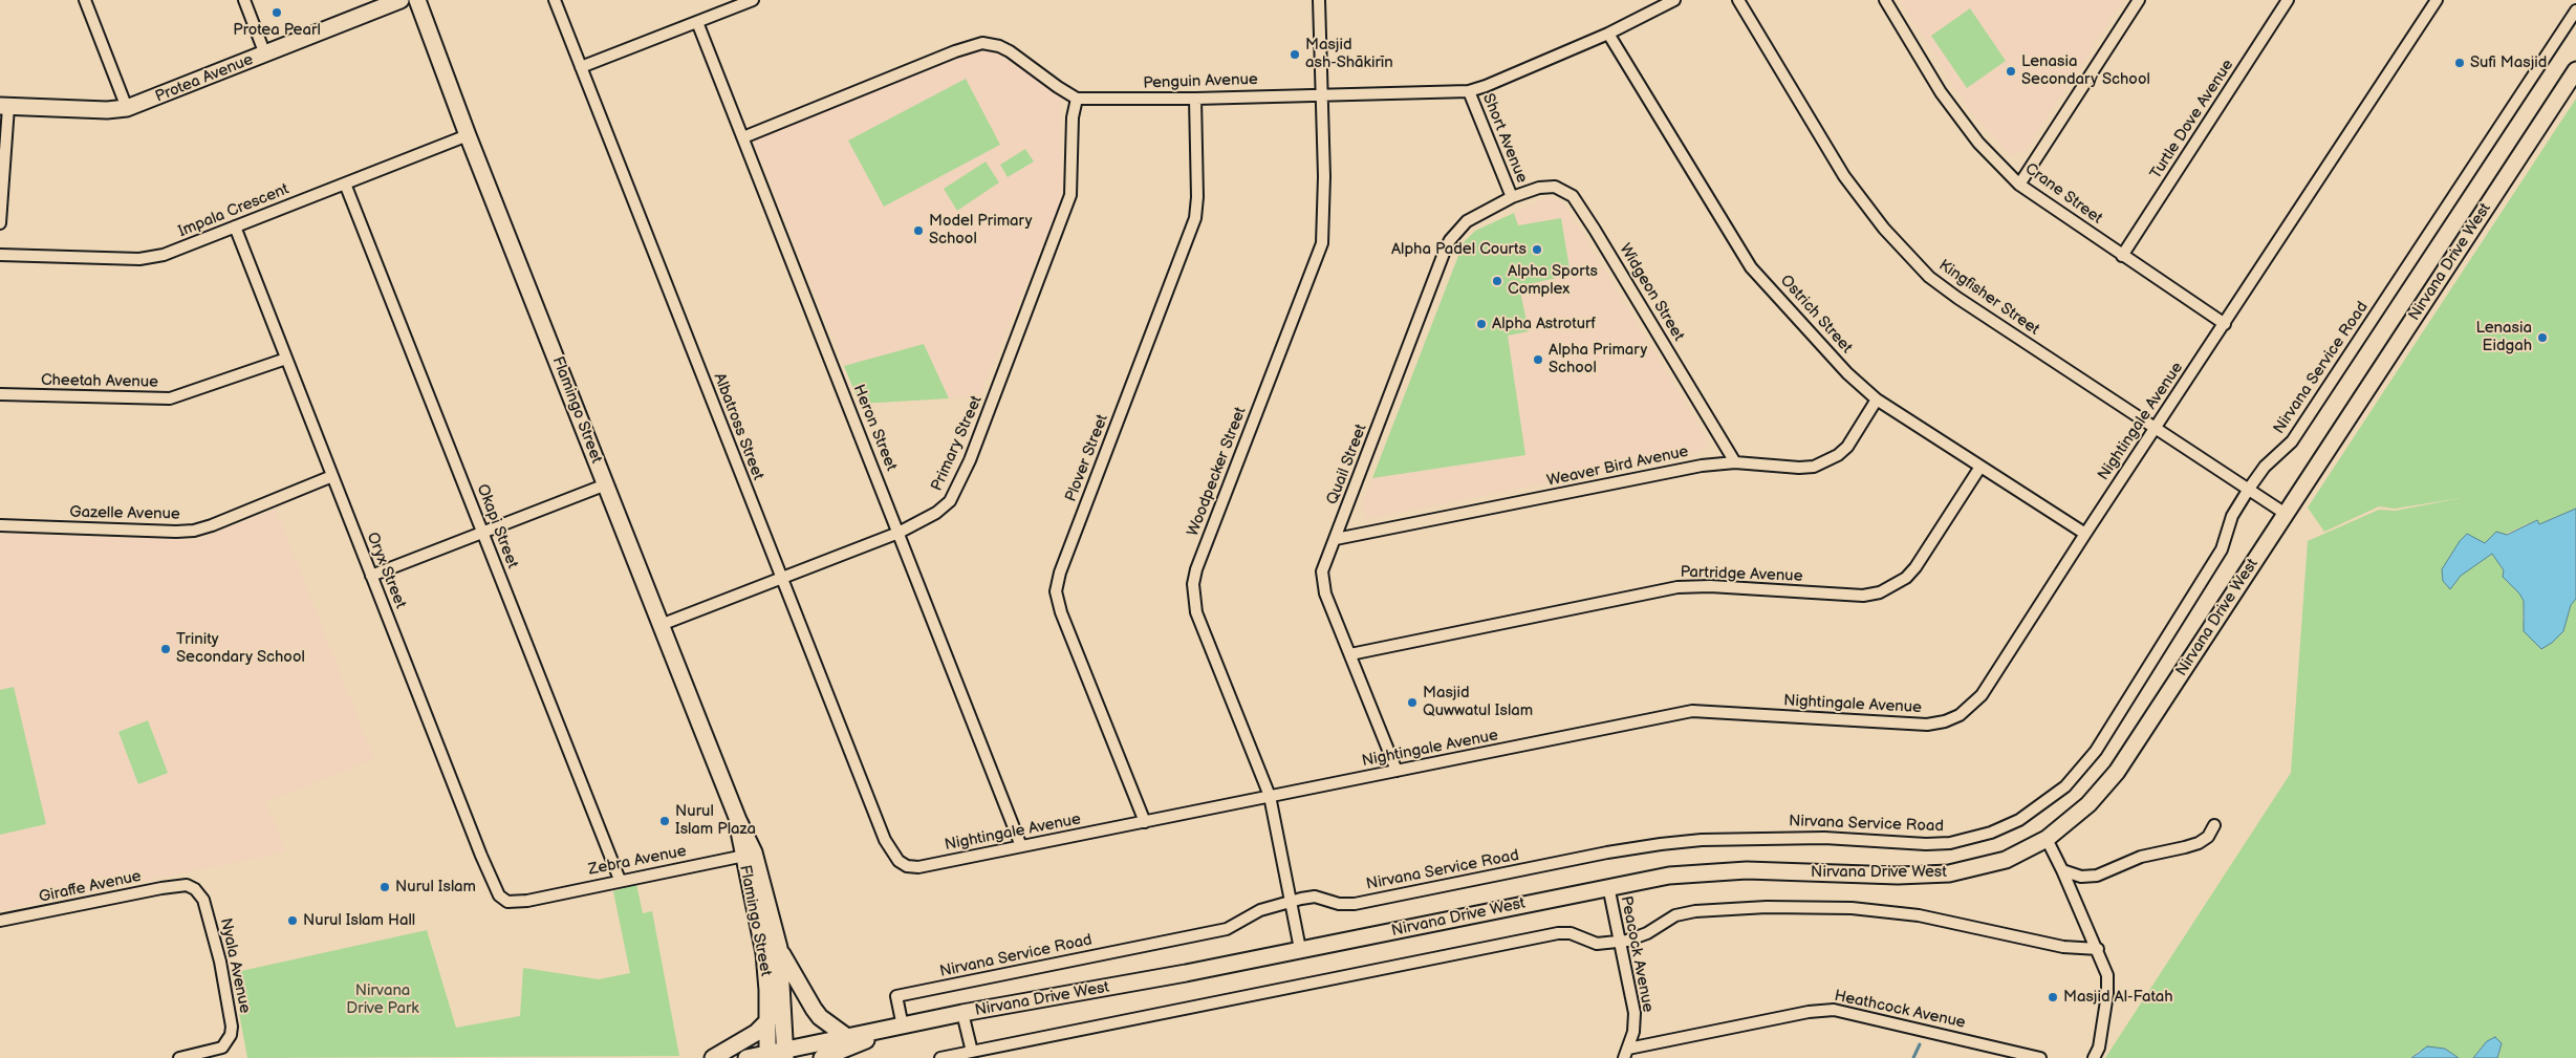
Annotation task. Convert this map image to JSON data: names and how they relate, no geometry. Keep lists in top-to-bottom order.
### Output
{
  "streets": {
    "main road": ["Protea Avenue", "Nirvana Drive West", "Flamingo Street"],
    "street": [
      "Penguin Avenue",
      "Turtle Dove Avenue",
      "Short Avenue",
      "Crane Street",
      "Impala Crescent",
      "Widgeon Street",
      "Kingfisher Street",
      "Ostrich Street",
      "Nirvana Service Road",
      "Cheetah Avenue",
      "Nightingale Avenue",
      "Albatross Street",
      "Heron Street",
      "Primary Street",
      "Plover Street",
      "Quail Street",
      "Weaver Bird Avenue",
      "Woodpecker Street",
      "Gazelle Avenue",
      "Okapi Street",
      "Oryx Street",
      "Partridge Avenue",
      "Zebra Avenue",
      "Giraffe Avenue",
      "Peacock Avenue",
      "Nyala Avenue",
      "Heathcock Avenue"
    ]
  },
  "crossings": [
    ["Penguin Avenue", "Short Avenue"],
    ["Penguin Avenue", "Ostrich Street"],
    ["Penguin Avenue", "Primary Street"],
    ["Penguin Avenue", "Plover Street"],
    ["Penguin Avenue", "Woodpecker Street"],
    ["Turtle Dove Avenue", "Crane Street"],
    ["Short Avenue", "Widgeon Street"],
    ["Short Avenue", "Quail Street"],
    ["Crane Street", "Nightingale Avenue"],
    ["Impala Crescent", "Flamingo Street"],
    ["Impala Crescent", "Okapi Street"],
    ["Impala Crescent", "Oryx Street"],
    ["Nirvana Drive West", "Kingfisher Street"],
    ["Nirvana Drive West", "Nirvana Service Road"],
    ["Nirvana Drive West", "Flamingo Street"],
    ["Nirvana Drive West", "Woodpecker Street"],
    ["Nirvana Drive West", "Peacock Avenue"],
    ["Widgeon Street", "Quail Street"],
    ["Widgeon Street", "Weaver Bird Avenue"],
    ["Kingfisher Street", "Nirvana Service Road"],
    ["Kingfisher Street", "Nightingale Avenue"],
    ["Ostrich Street", "Nightingale Avenue"],
    ["Ostrich Street", "Weaver Bird Avenue"],
    ["Ostrich Street", "Partridge Avenue"],
    ["Nirvana Service Road", "Woodpecker Street"],
    ["Cheetah Avenue", "Oryx Street"],
    ["Flamingo Street", "Primary Street"],
    ["Flamingo Street", "Zebra Avenue"],
    ["Nightingale Avenue", "Albatross Street"],
    ["Nightingale Avenue", "Heron Street"],
    ["Nightingale Avenue", "Plover Street"],
    ["Nightingale Avenue", "Quail Street"],
    ["Nightingale Avenue", "Woodpecker Street"],
    ["Albatross Street", "Primary Street"],
    ["Heron Street", "Primary Street"],
    ["Quail Street", "Weaver Bird Avenue"],
    ["Quail Street", "Partridge Avenue"],
    ["Gazelle Avenue", "Oryx Street"],
    ["Okapi Street", "Zebra Avenue"],
    ["Oryx Street", "Zebra Avenue"],
    ["Giraffe Avenue", "Nyala Avenue"],
    ["Peacock Avenue", "Heathcock Avenue"]
  ],
  "parks": ["Nirvana Drive Park"],
  "places": [
    "Protea Pearl",
    "Masjid ash-Shākirīn",
    "Sufi Masjid",
    "Lenasia Secondary School",
    "Model Primary School",
    "Alpha Padel Courts",
    "Alpha Sports Complex",
    "Alpha Astroturf",
    "Lenasia Eidgah",
    "Alpha Primary School",
    "Trinity Secondary School",
    "Masjid Quwwatul Islam",
    "Nurul Islam Plaza",
    "Nurul Islam",
    "Nurul Islam Hall",
    "Masjid Al-Fatah"
  ]
}
